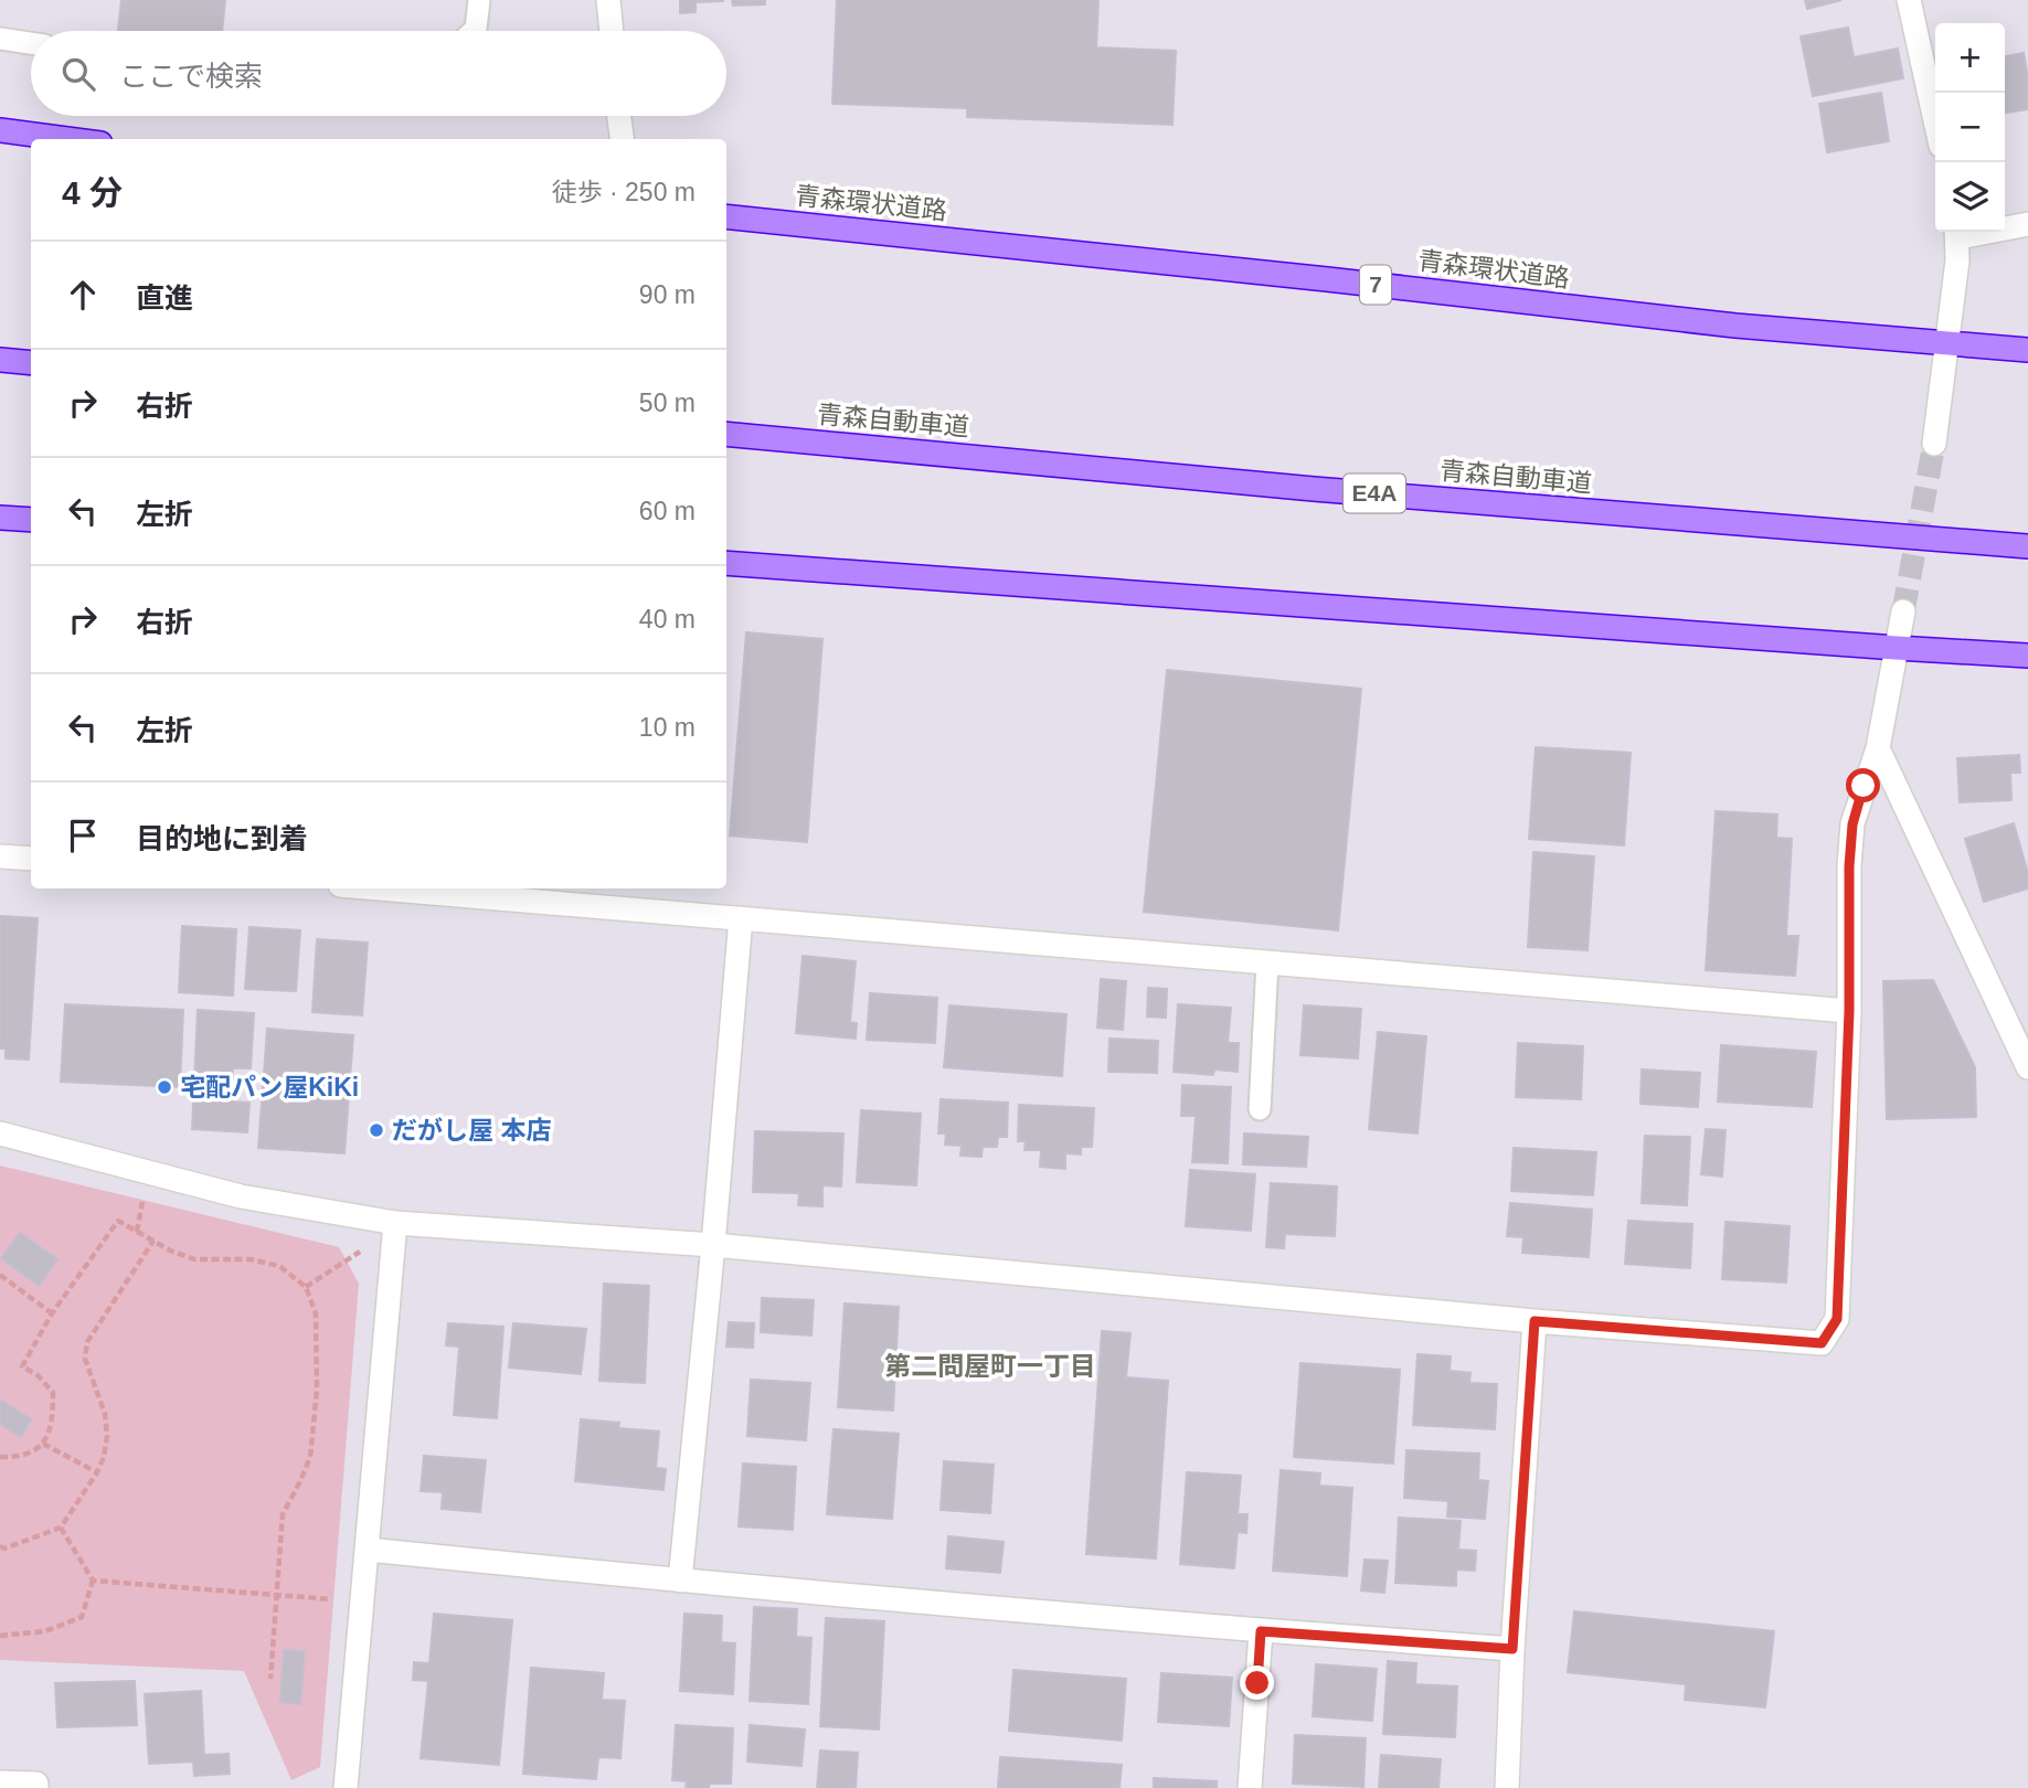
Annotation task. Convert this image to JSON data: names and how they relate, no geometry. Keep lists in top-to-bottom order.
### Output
{
  "streets": {
    "highway": [
      "青森環状道路",
      "7",
      "青森自動車道",
      "E4A"
    ]
  },
  "districts": ["第二問屋町一丁目"],
  "places": ["宅配パン屋KiKi", "だがし屋 本店"],
  "page": {
    "map_buttons": ["+", "−"],
    "search": "ここで検索",
    "heading": ["4 分", "徒歩 · 250 m"],
    "list": [
      ["直進", "90 m"],
      ["右折", "50 m"],
      ["左折", "60 m"],
      ["右折", "40 m"],
      ["左折", "10 m"],
      "目的地に到着"
    ]
  }
}
